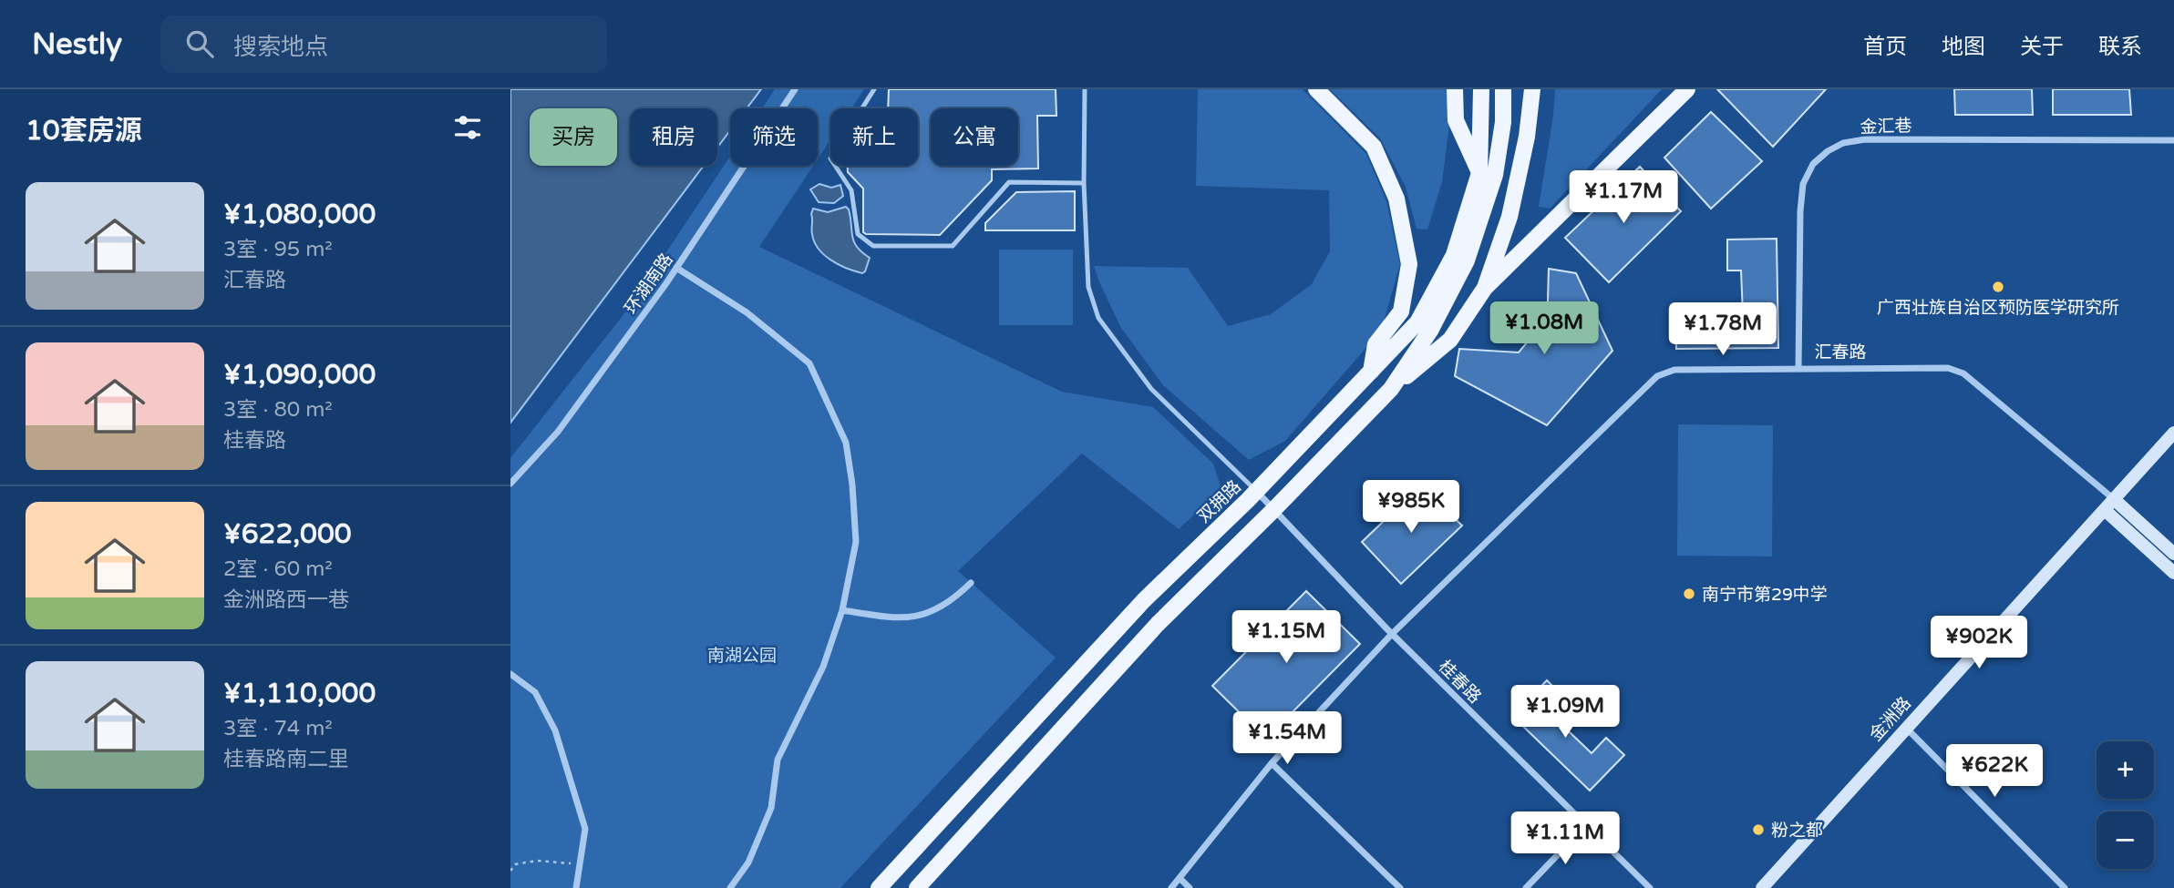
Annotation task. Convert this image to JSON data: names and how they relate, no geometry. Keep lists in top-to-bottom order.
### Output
{
  "streets": {
    "main road": ["汇春路", "双拥路", "金洲路"],
    "street": ["金汇巷", "环湖南路", "桂春路"]
  },
  "crossings": [
    ["金汇巷", "汇春路"],
    ["汇春路", "桂春路"],
    ["汇春路", "金洲路"],
    ["双拥路", "桂春路"]
  ],
  "parks": ["南湖公园"],
  "places": ["广西壮族自治区预防医学研究所", "南宁市第29中学", "粉之都"],
  "page": {
    "header": "Nestly",
    "search": "搜索地点",
    "nav": [
      "首页",
      "地图",
      "关于",
      "联系"
    ],
    "heading": "10套房源",
    "chip": [
      "买房",
      "租房",
      "筛选",
      "新上",
      "公寓"
    ],
    "list": [
      {
        "name": "¥1,080,000",
        "note": "3室 · 95 m² · 汇春路"
      },
      {
        "name": "¥1,090,000",
        "note": "3室 · 80 m² · 桂春路"
      },
      {
        "name": "¥622,000",
        "note": "2室 · 60 m² · 金洲路西一巷"
      },
      {
        "name": "¥1,110,000",
        "note": "3室 · 74 m² · 桂春路南二里"
      }
    ],
    "price": [
      "¥1.17M",
      "¥1.08M",
      "¥1.78M",
      "¥985K",
      "¥1.15M",
      "¥902K",
      "¥1.09M",
      "¥1.54M",
      "¥622K",
      "¥1.11M"
    ],
    "map_buttons": ["+", "−"]
  }
}
